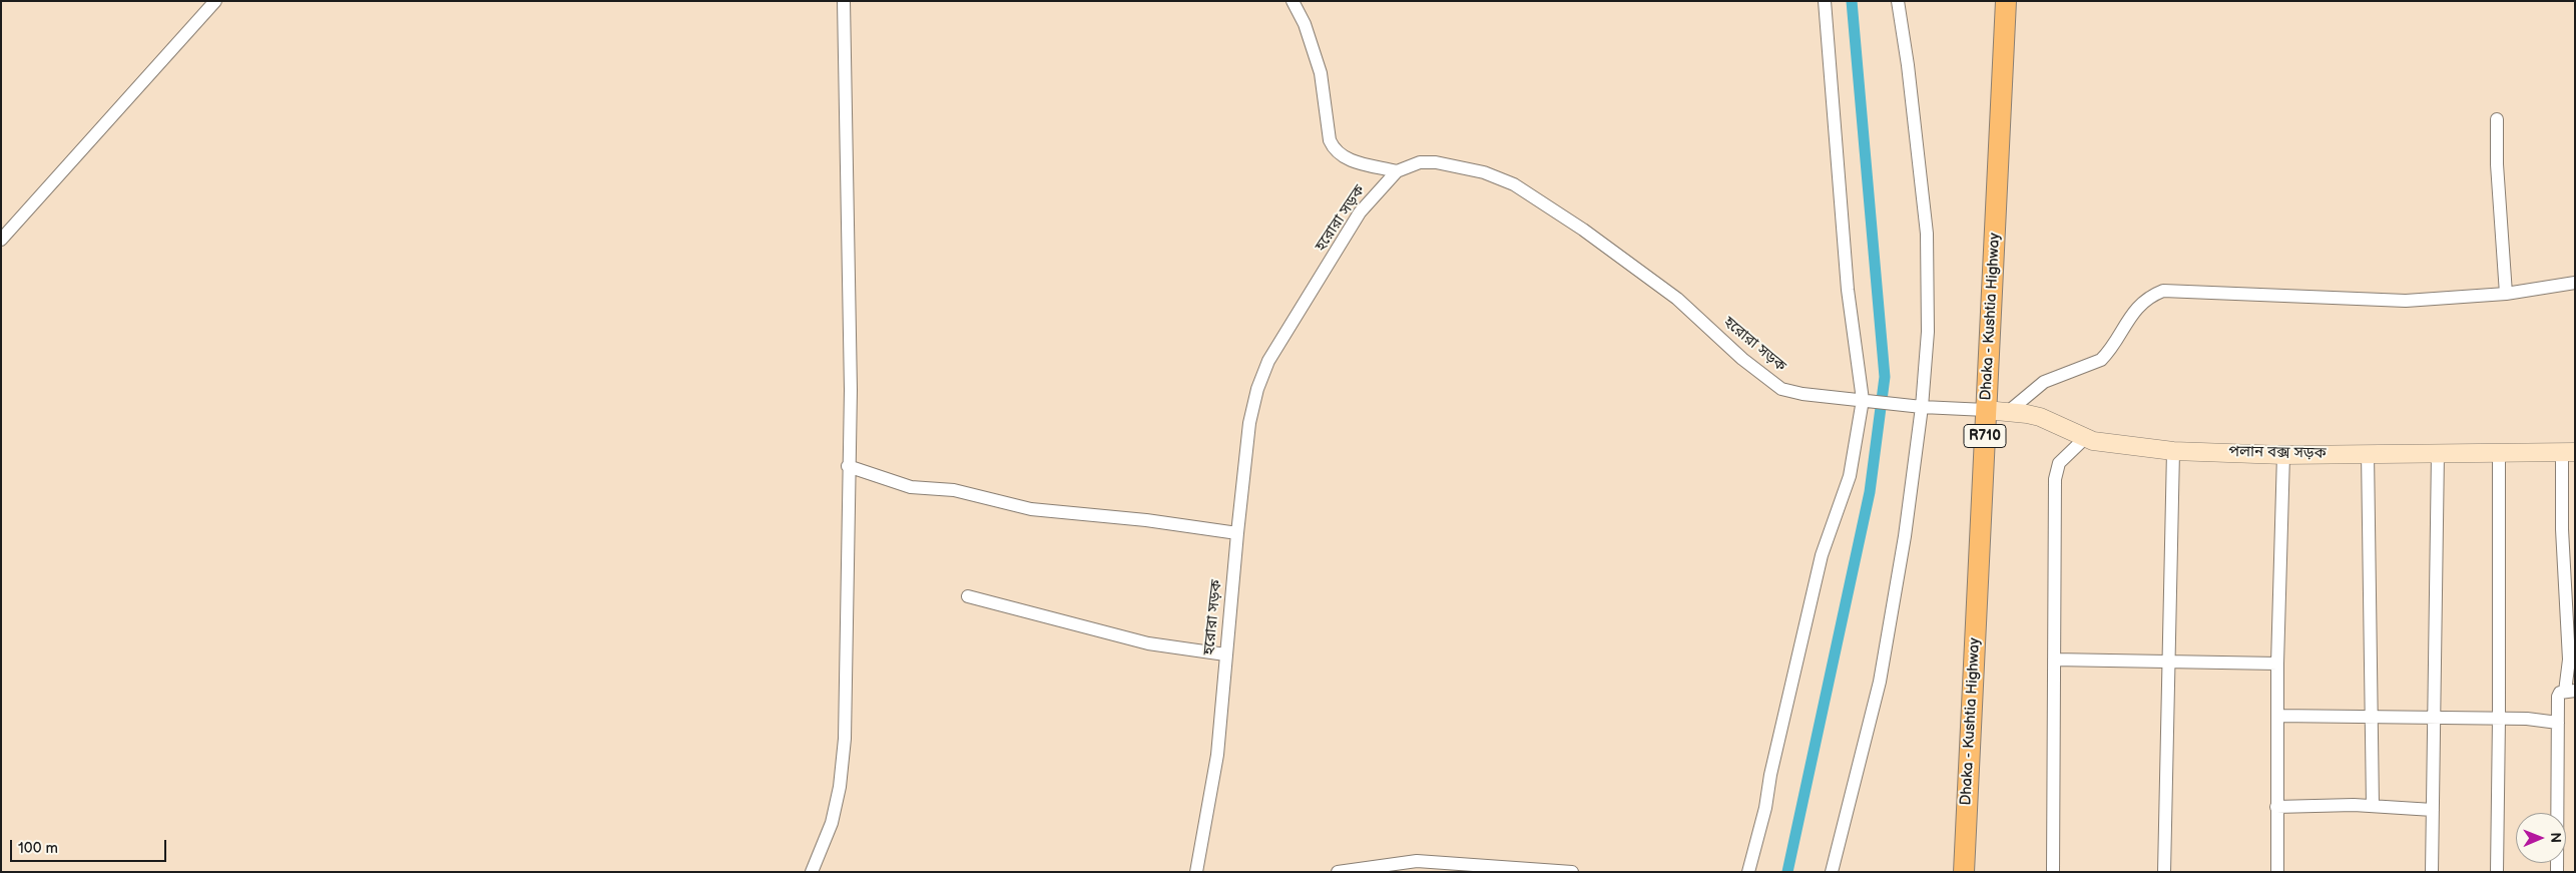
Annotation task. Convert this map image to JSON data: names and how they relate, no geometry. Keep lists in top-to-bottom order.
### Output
{
  "streets": {
    "main road": ["Dhaka - Kushtia Highway", "R710", "পলান বক্স সড়ক"],
    "street": ["হরোরা সড়ক"]
  },
  "crossings": [
    ["হরোরা সড়ক", "Dhaka - Kushtia Highway"],
    ["হরোরা সড়ক", "পলান বক্স সড়ক"],
    ["Dhaka - Kushtia Highway", "পলান বক্স সড়ক"]
  ],
  "scale_bar": "100 m",
  "north": "right"
}
